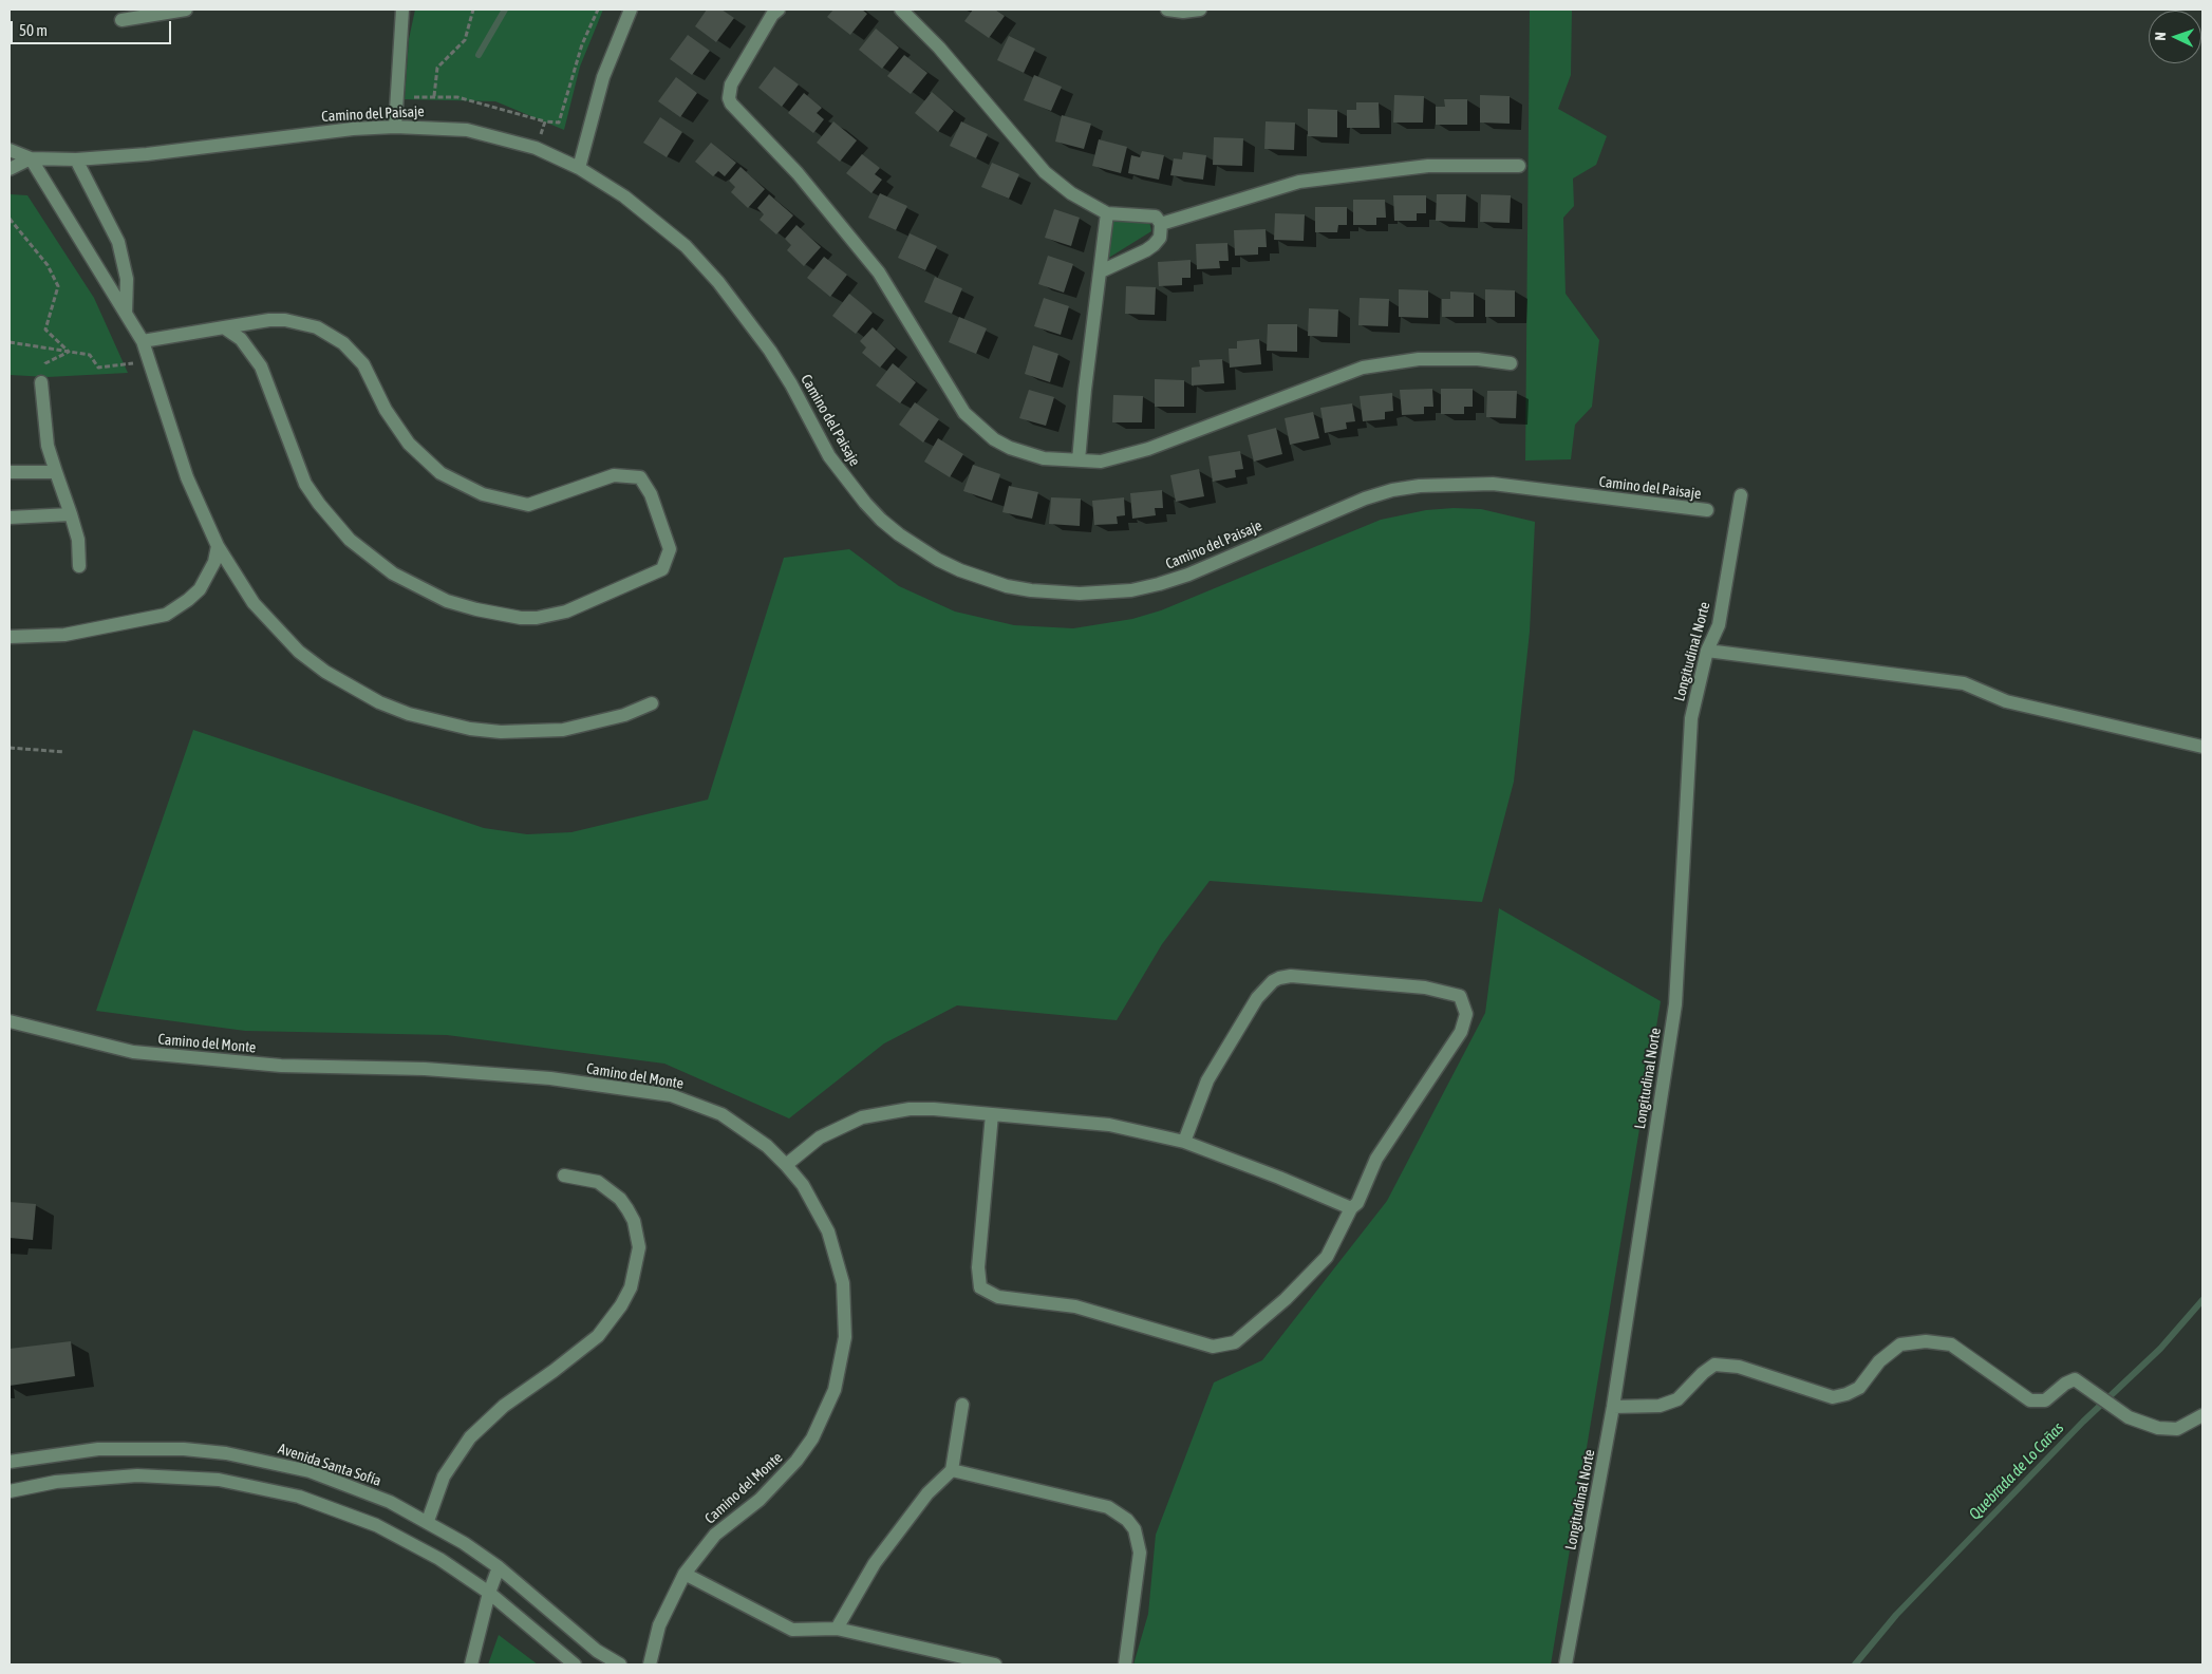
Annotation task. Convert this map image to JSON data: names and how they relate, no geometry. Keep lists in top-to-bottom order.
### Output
{
  "streets": {
    "street": [
      "Camino del Paisaje",
      "Longitudinal Norte",
      "Camino del Monte",
      "Avenida Santa Sofía"
    ]
  },
  "water": ["Quebrada de Lo Cañas"],
  "scale_bar": "50 m",
  "north": "left"
}
